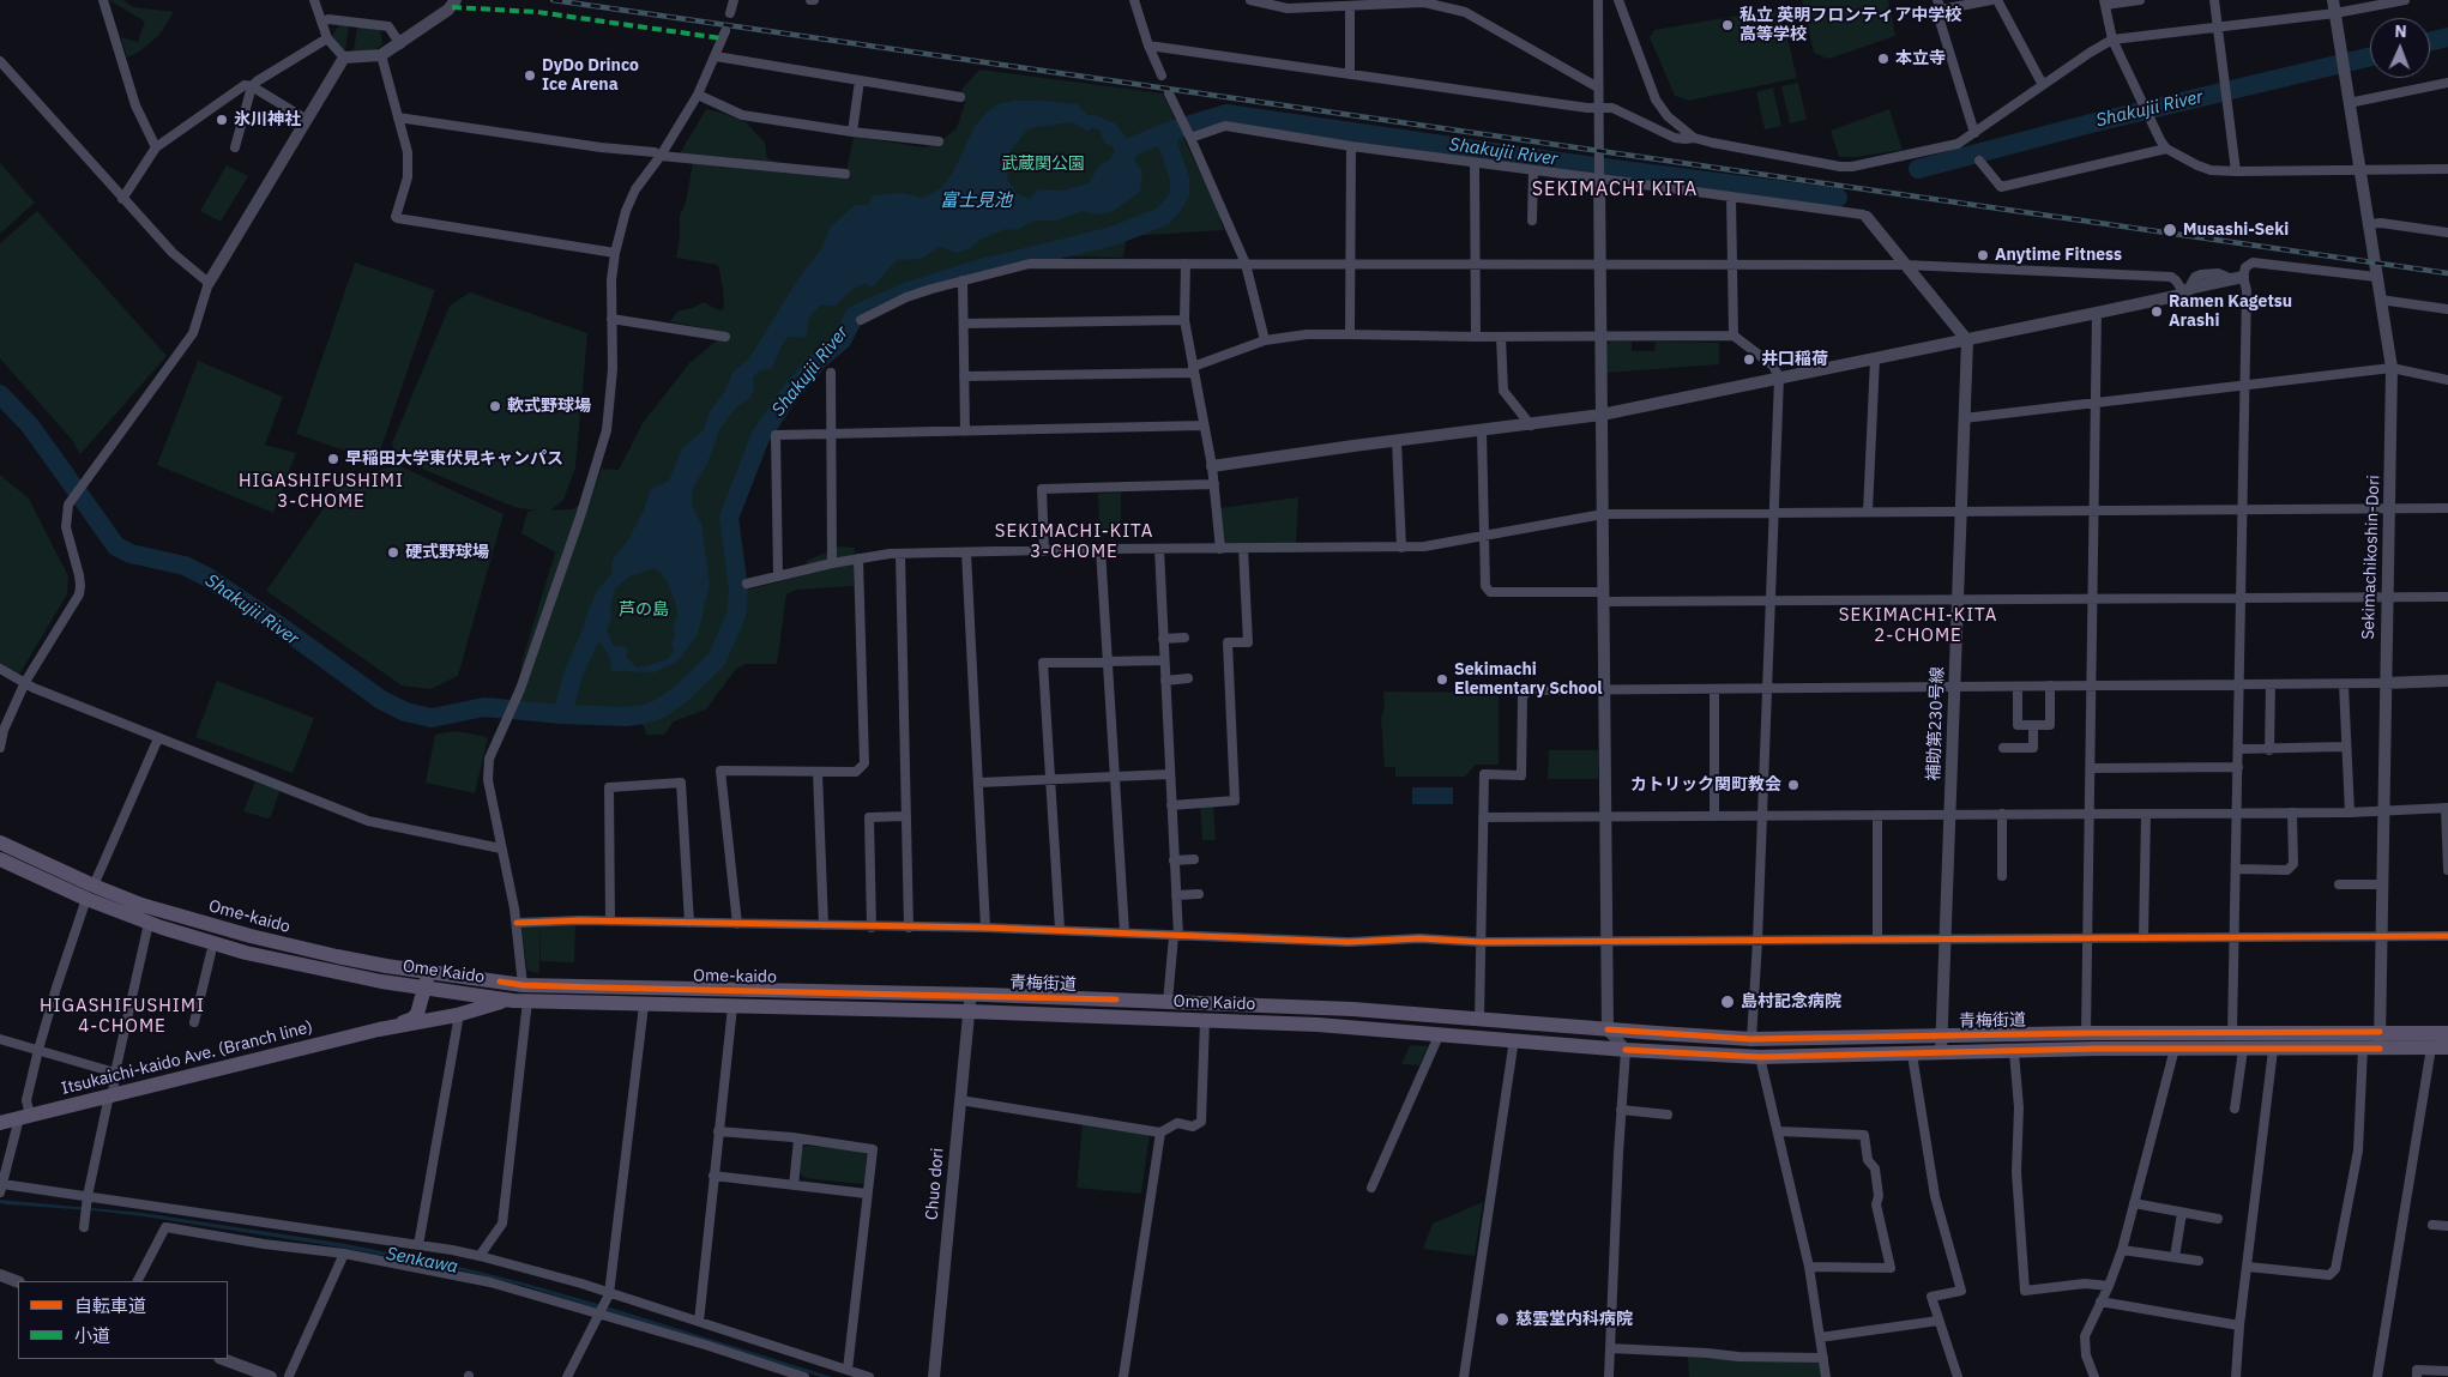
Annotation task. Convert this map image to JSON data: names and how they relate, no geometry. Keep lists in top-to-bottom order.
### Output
{
  "streets": {
    "main road": [
      "Ome-kaido",
      "Ome Kaido",
      "青梅街道",
      "Itsukaichi-kaido Ave. (Branch line)"
    ],
    "street": ["Sekimachikoshin-Dori", "補助第230号線", "Chuo dori"]
  },
  "crossings": [
    ["Sekimachikoshin-Dori", "Ome Kaido"],
    ["Sekimachikoshin-Dori", "青梅街道"],
    ["補助第230号線", "Ome Kaido"],
    ["補助第230号線", "青梅街道"],
    ["Ome-kaido", "Ome Kaido"],
    ["Ome-kaido", "青梅街道"],
    ["Ome-kaido", "Itsukaichi-kaido Ave. (Branch line)"],
    ["Ome-kaido", "Chuo dori"],
    ["Ome Kaido", "青梅街道"],
    ["Ome Kaido", "Itsukaichi-kaido Ave. (Branch line)"],
    ["Ome Kaido", "Chuo dori"],
    ["青梅街道", "Chuo dori"]
  ],
  "districts": [
    "SEKIMACHI KITA",
    "HIGASHIFUSHIMI 3-CHOME",
    "SEKIMACHI-KITA 3-CHOME",
    "SEKIMACHI-KITA 2-CHOME",
    "HIGASHIFUSHIMI 4-CHOME"
  ],
  "water": ["Shakujii River", "富士見池", "Senkawa"],
  "parks": ["武蔵関公園", "芦の島"],
  "places": [
    "私立 英明フロンティア中学校 高等学校",
    "本立寺",
    "DyDo Drinco Ice Arena",
    "氷川神社",
    "Musashi-Seki",
    "Anytime Fitness",
    "Ramen Kagetsu Arashi",
    "井口稲荷",
    "軟式野球場",
    "早稲田大学東伏見キャンパス",
    "硬式野球場",
    "Sekimachi Elementary School",
    "カトリック関町教会",
    "島村記念病院",
    "慈雲堂内科病院"
  ],
  "legend": ["自転車道", "小道"],
  "north": "top"
}
